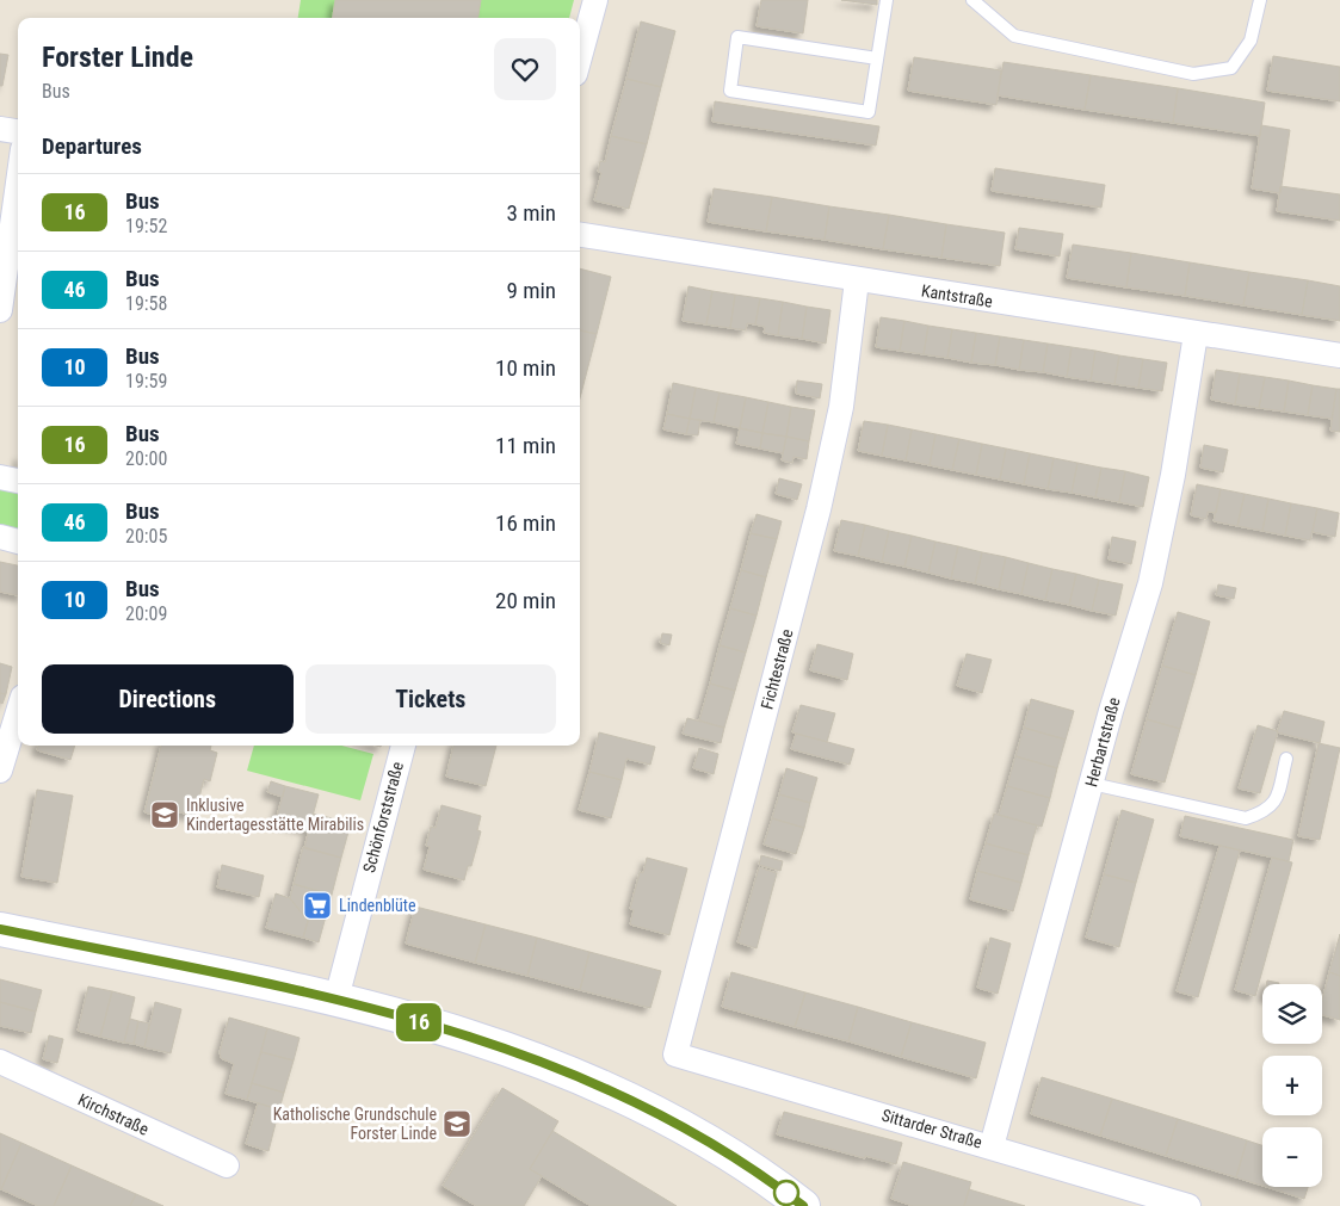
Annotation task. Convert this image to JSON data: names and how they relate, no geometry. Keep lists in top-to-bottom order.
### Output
{
  "streets": {
    "street": [
      "Kantstraße",
      "Fichtestraße",
      "Herbartstraße",
      "Schönforststraße",
      "Kirchstraße",
      "Sittarder Straße"
    ]
  },
  "crossings": [
    ["Kantstraße", "Fichtestraße"],
    ["Kantstraße", "Herbartstraße"],
    ["Fichtestraße", "Sittarder Straße"],
    ["Herbartstraße", "Sittarder Straße"]
  ],
  "places": {
    "school or university": ["Inklusive Kindertagesstätte Mirabilis", "Katholische Grundschule Forster Linde"],
    "supermarket": ["Lindenblüte"]
  },
  "lines": ["bus line 16"],
  "page": {
    "on_map": "16",
    "heading": [
      ["Forster Linde", "Bus"],
      "Departures"
    ],
    "list": [
      {
        "mark": "16",
        "name": "Bus",
        "note": "19:52",
        "value": "3 min"
      },
      {
        "mark": "46",
        "name": "Bus",
        "note": "19:58",
        "value": "9 min"
      },
      {
        "mark": "10",
        "name": "Bus",
        "note": "19:59",
        "value": "10 min"
      },
      {
        "mark": "16",
        "name": "Bus",
        "note": "20:00",
        "value": "11 min"
      },
      {
        "mark": "46",
        "name": "Bus",
        "note": "20:05",
        "value": "16 min"
      },
      {
        "mark": "10",
        "name": "Bus",
        "note": "20:09",
        "value": "20 min"
      }
    ],
    "buttons": ["Directions", "Tickets"],
    "map_buttons": ["+", "−"]
  }
}
